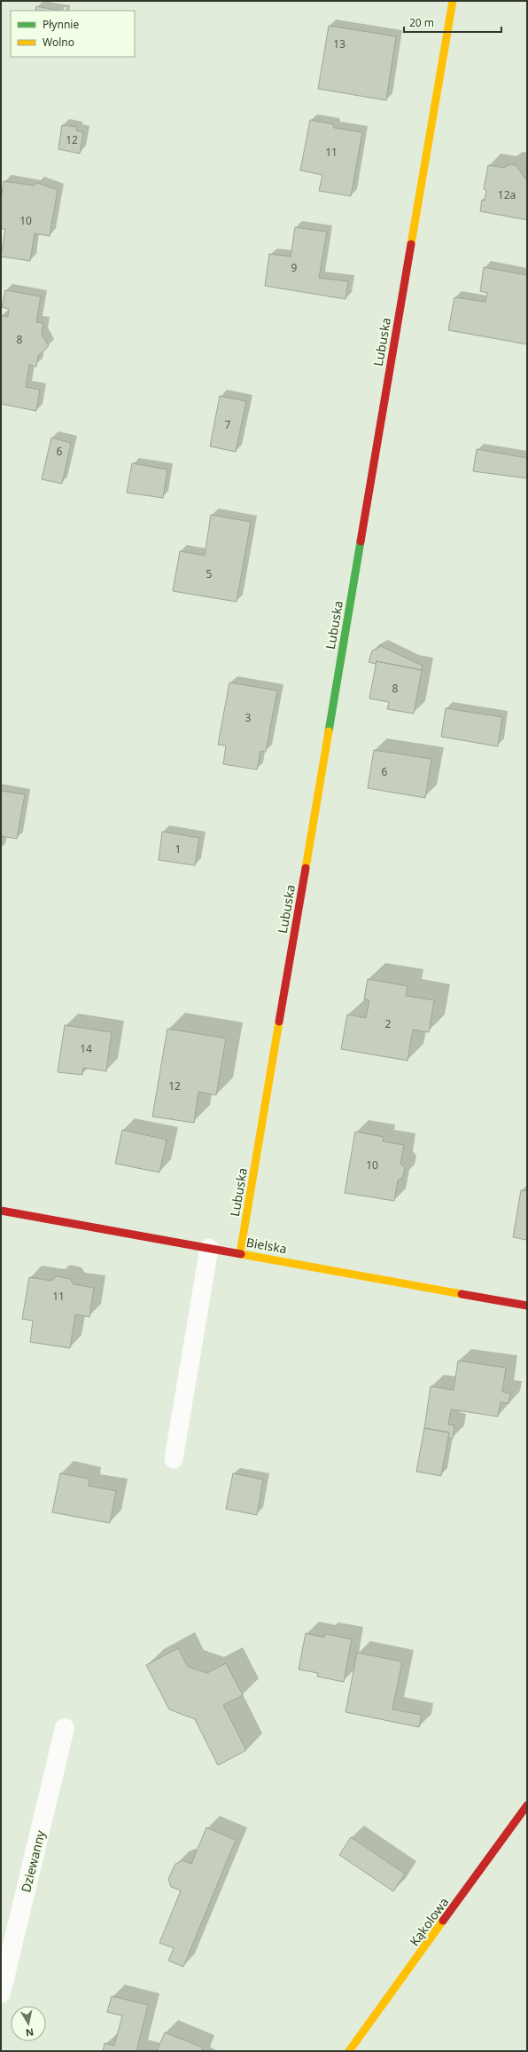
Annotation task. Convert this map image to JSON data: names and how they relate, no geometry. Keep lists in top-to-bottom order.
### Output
{
  "streets": {
    "street": [
      "Lubuska",
      "Bielska",
      "Dziewanny",
      "Kąkolowa"
    ]
  },
  "crossings": [
    ["Lubuska", "Bielska"]
  ],
  "house_numbers": [
    "13",
    "12",
    "11",
    "12a",
    "10",
    "9",
    "8",
    "7",
    "6",
    "5",
    "8",
    "3",
    "6",
    "1",
    "2",
    "14",
    "12",
    "10",
    "11"
  ],
  "legend": ["Płynnie", "Wolno"],
  "scale_bar": "20 m",
  "north": "bottom"
}
